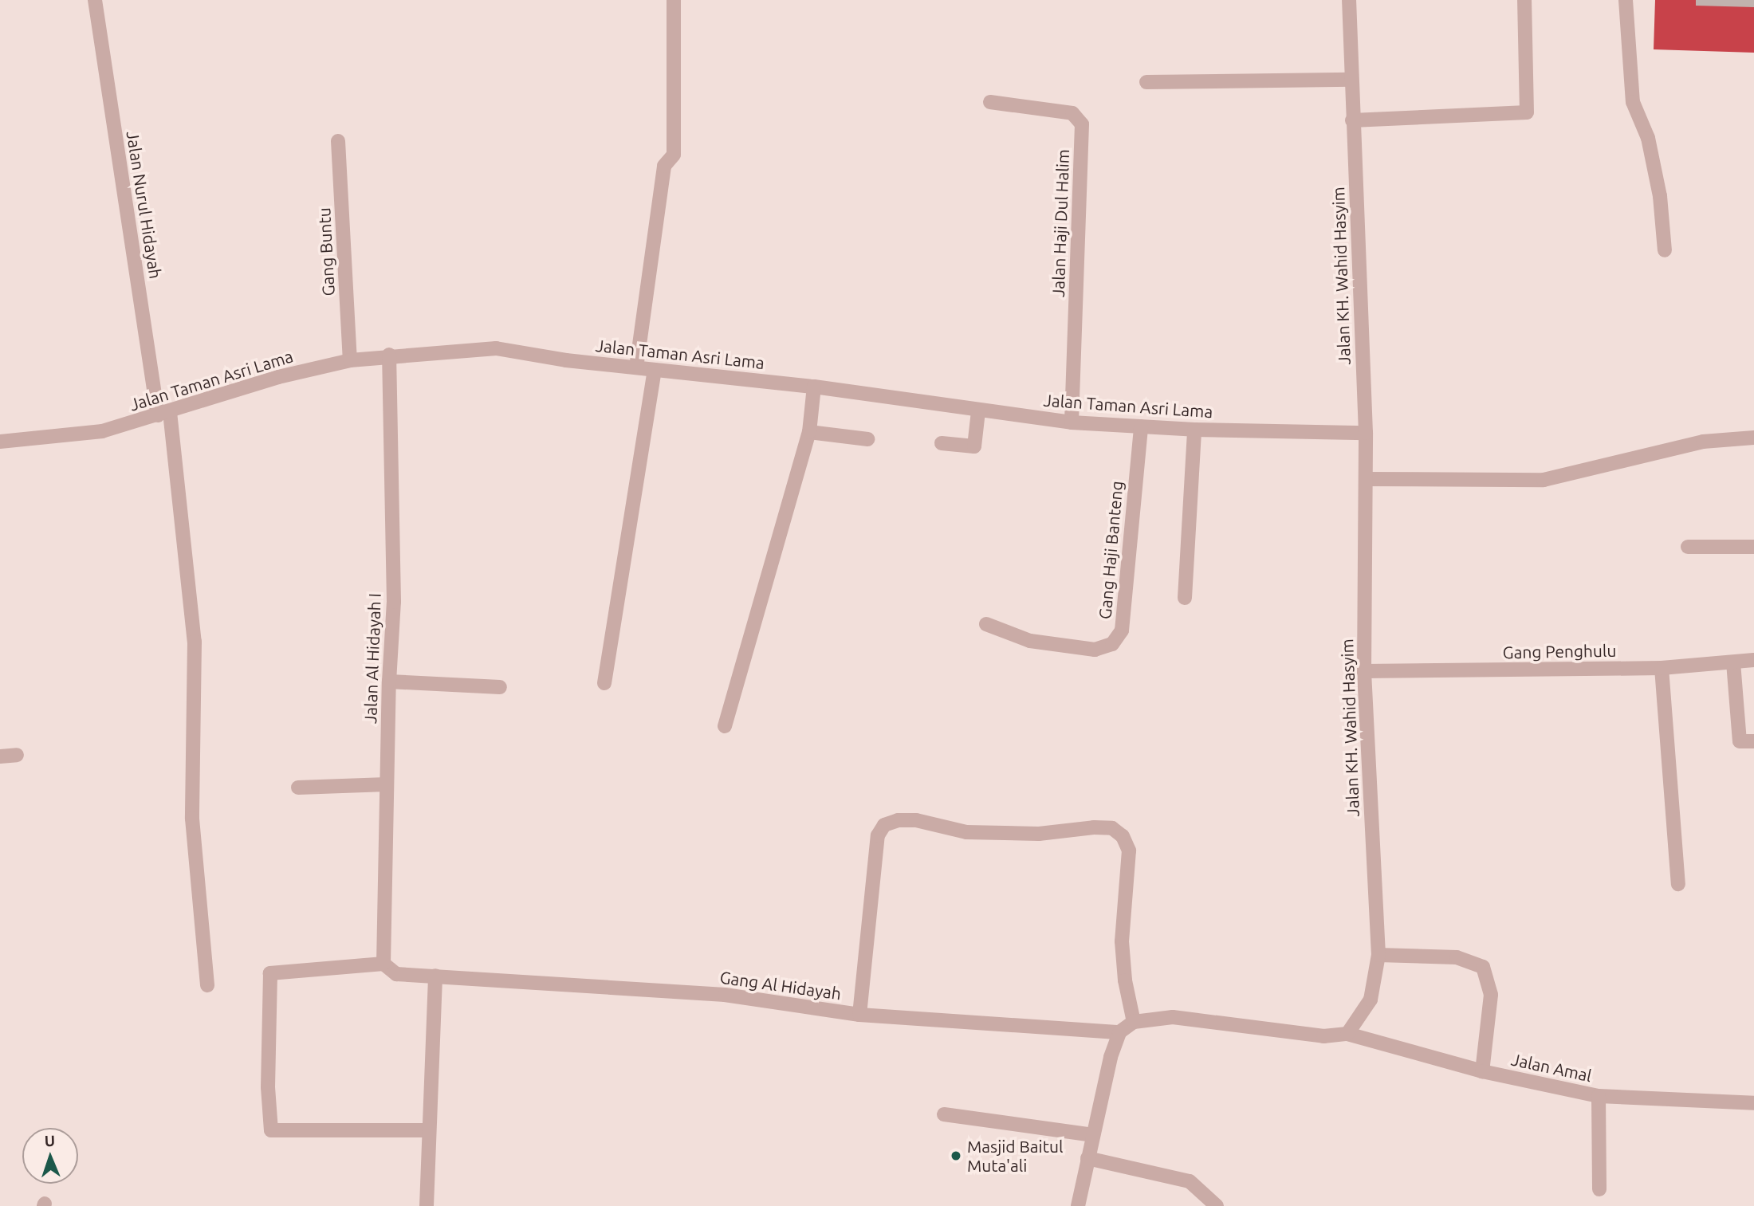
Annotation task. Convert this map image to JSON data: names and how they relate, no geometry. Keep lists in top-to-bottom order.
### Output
{
  "streets": {
    "street": [
      "Jalan Nurul Hidayah",
      "Jalan Haji Dul Halim",
      "Gang Buntu",
      "Jalan KH. Wahid Hasyim",
      "Jalan Taman Asri Lama",
      "Gang Haji Banteng",
      "Gang Penghulu",
      "Jalan Al Hidayah I",
      "Gang Al Hidayah",
      "Jalan Amal"
    ]
  },
  "crossings": [
    ["Jalan Nurul Hidayah", "Jalan Taman Asri Lama"],
    ["Jalan Haji Dul Halim", "Jalan Taman Asri Lama"],
    ["Gang Buntu", "Jalan Taman Asri Lama"],
    ["Jalan KH. Wahid Hasyim", "Jalan Taman Asri Lama"],
    ["Jalan KH. Wahid Hasyim", "Gang Penghulu"],
    ["Jalan KH. Wahid Hasyim", "Jalan Amal"],
    ["Jalan Taman Asri Lama", "Gang Haji Banteng"],
    ["Jalan Taman Asri Lama", "Jalan Al Hidayah I"],
    ["Jalan Al Hidayah I", "Gang Al Hidayah"]
  ],
  "places": ["Masjid Baitul Muta'ali"],
  "north": "top"
}
